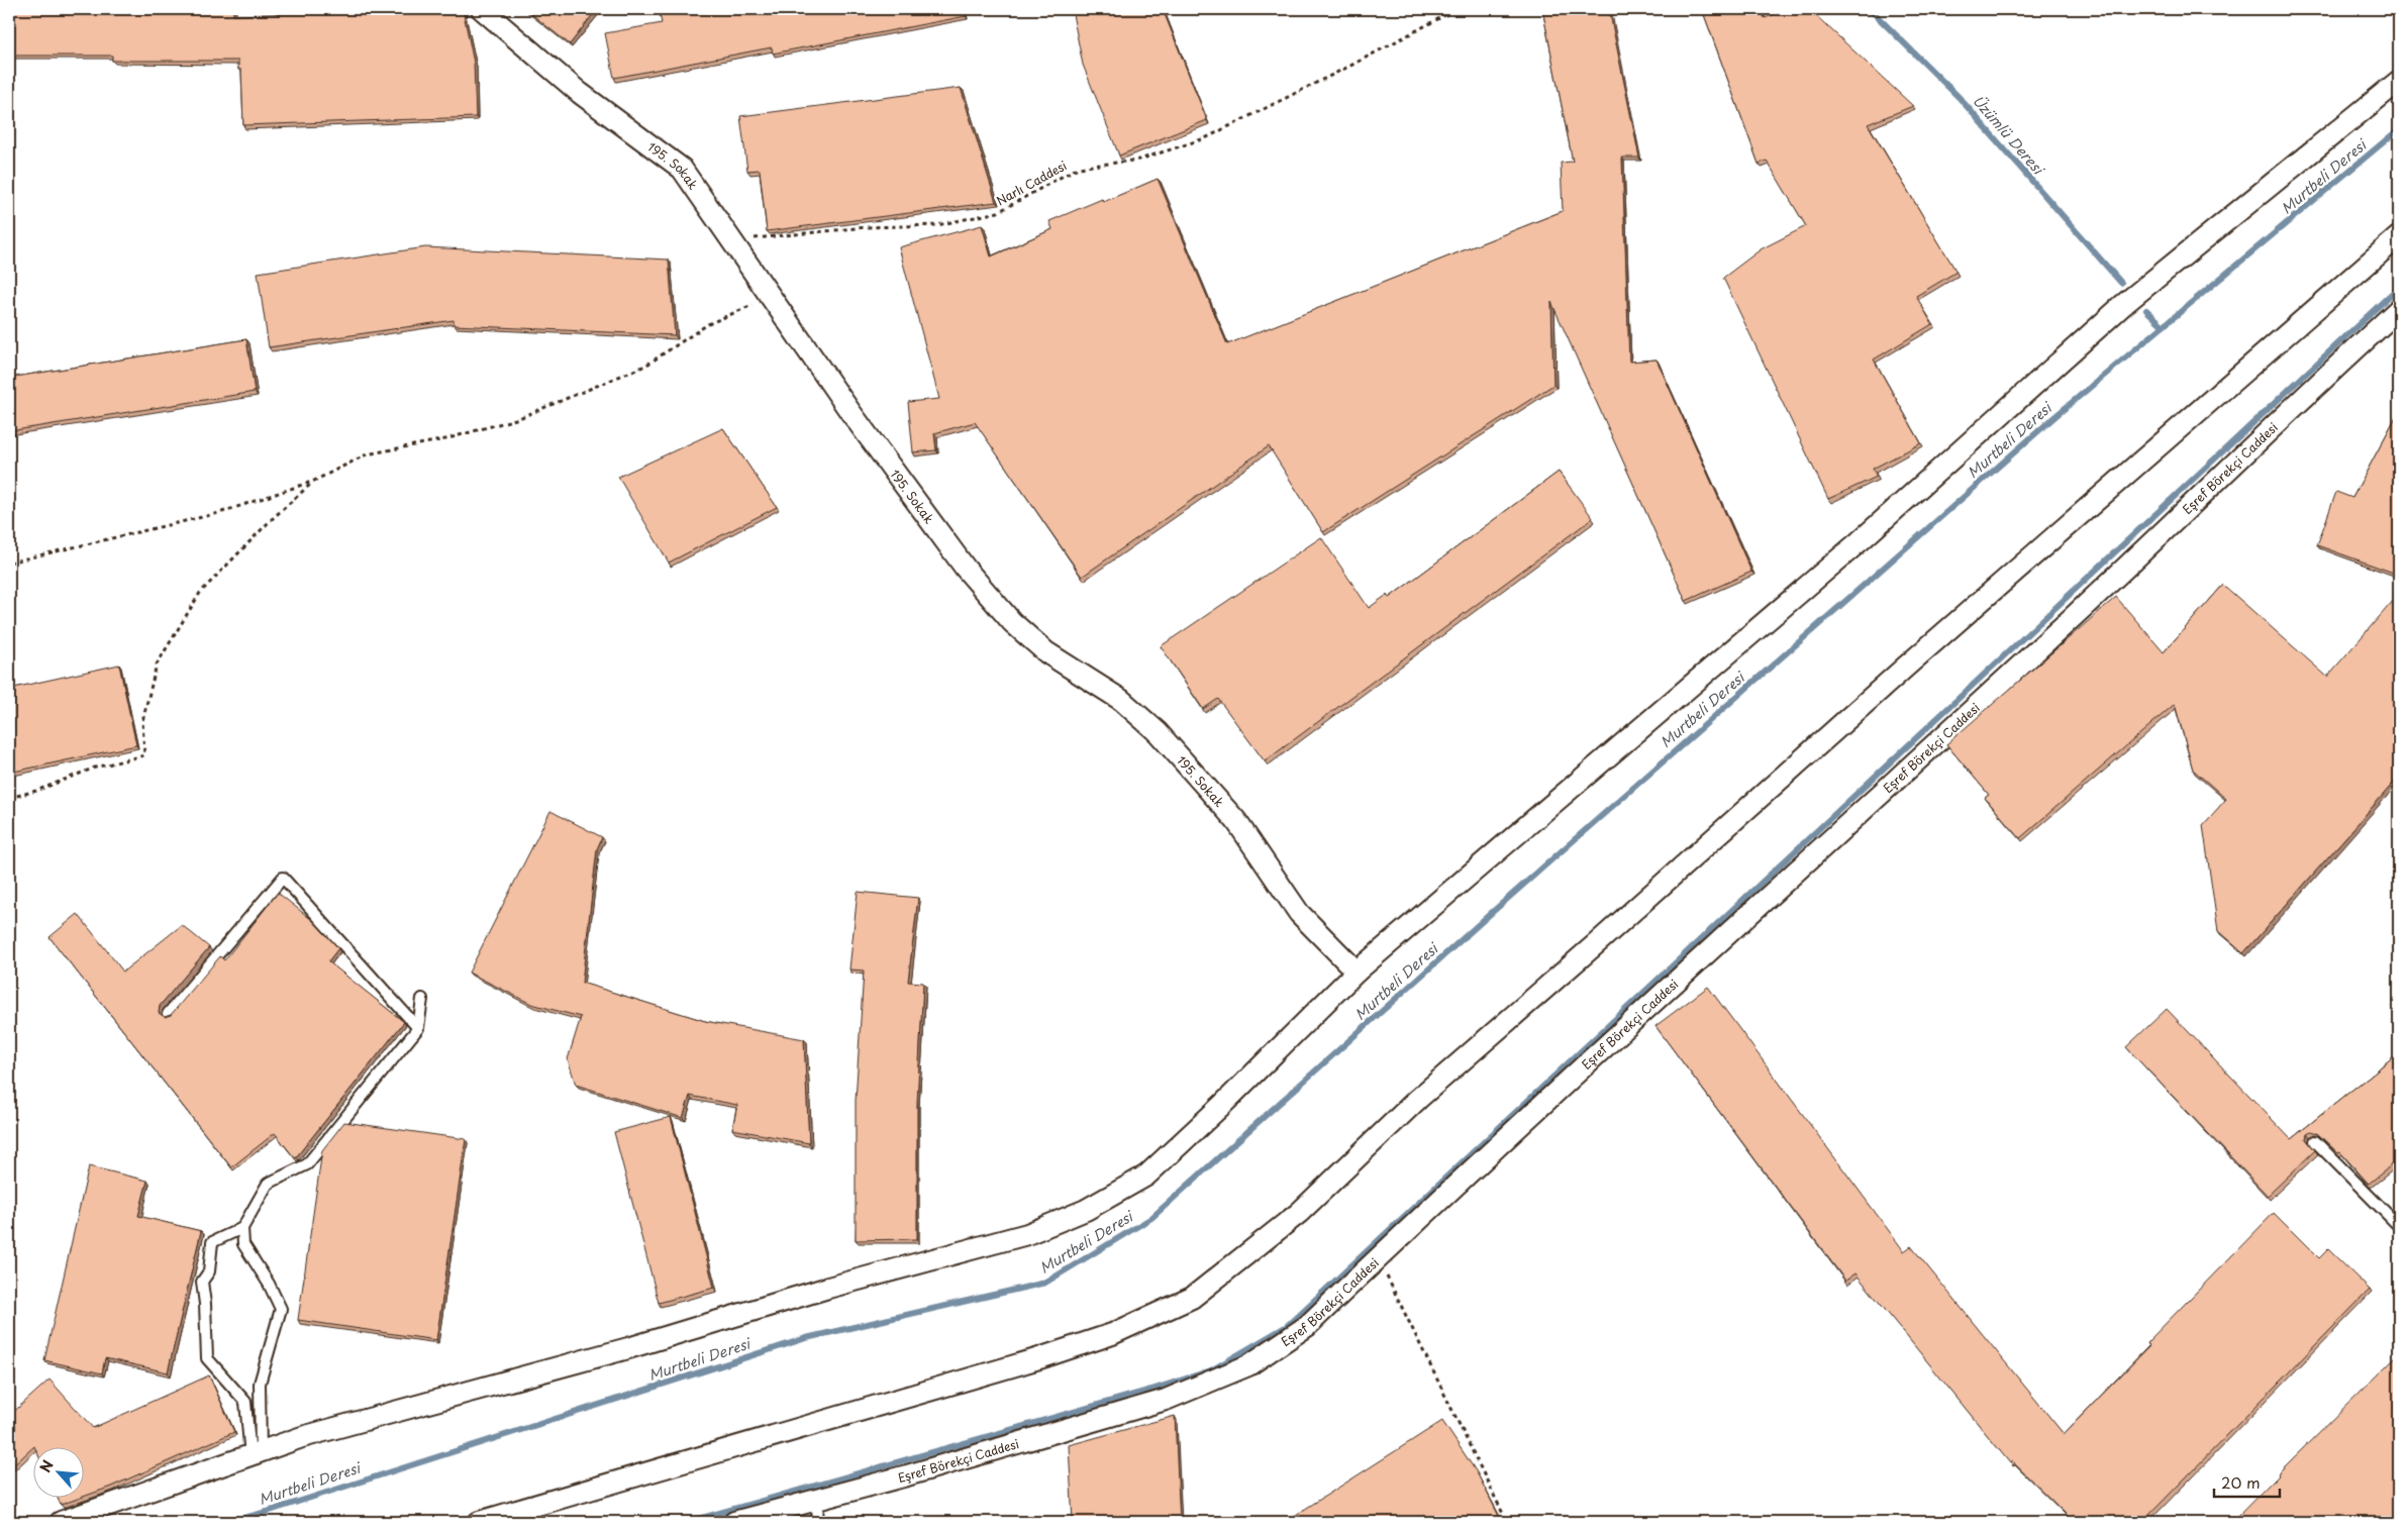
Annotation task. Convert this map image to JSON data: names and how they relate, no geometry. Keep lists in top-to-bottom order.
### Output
{
  "streets": {
    "street": ["195. Sokak", "Eşref Börekçi Caddesi"],
    "path": ["Narlı Caddesi"]
  },
  "crossings": [
    ["195. Sokak", "Narlı Caddesi"]
  ],
  "water": ["Üzümlü Deresi", "Murtbeli Deresi"],
  "scale_bar": "20 m",
  "north": "top left"
}
